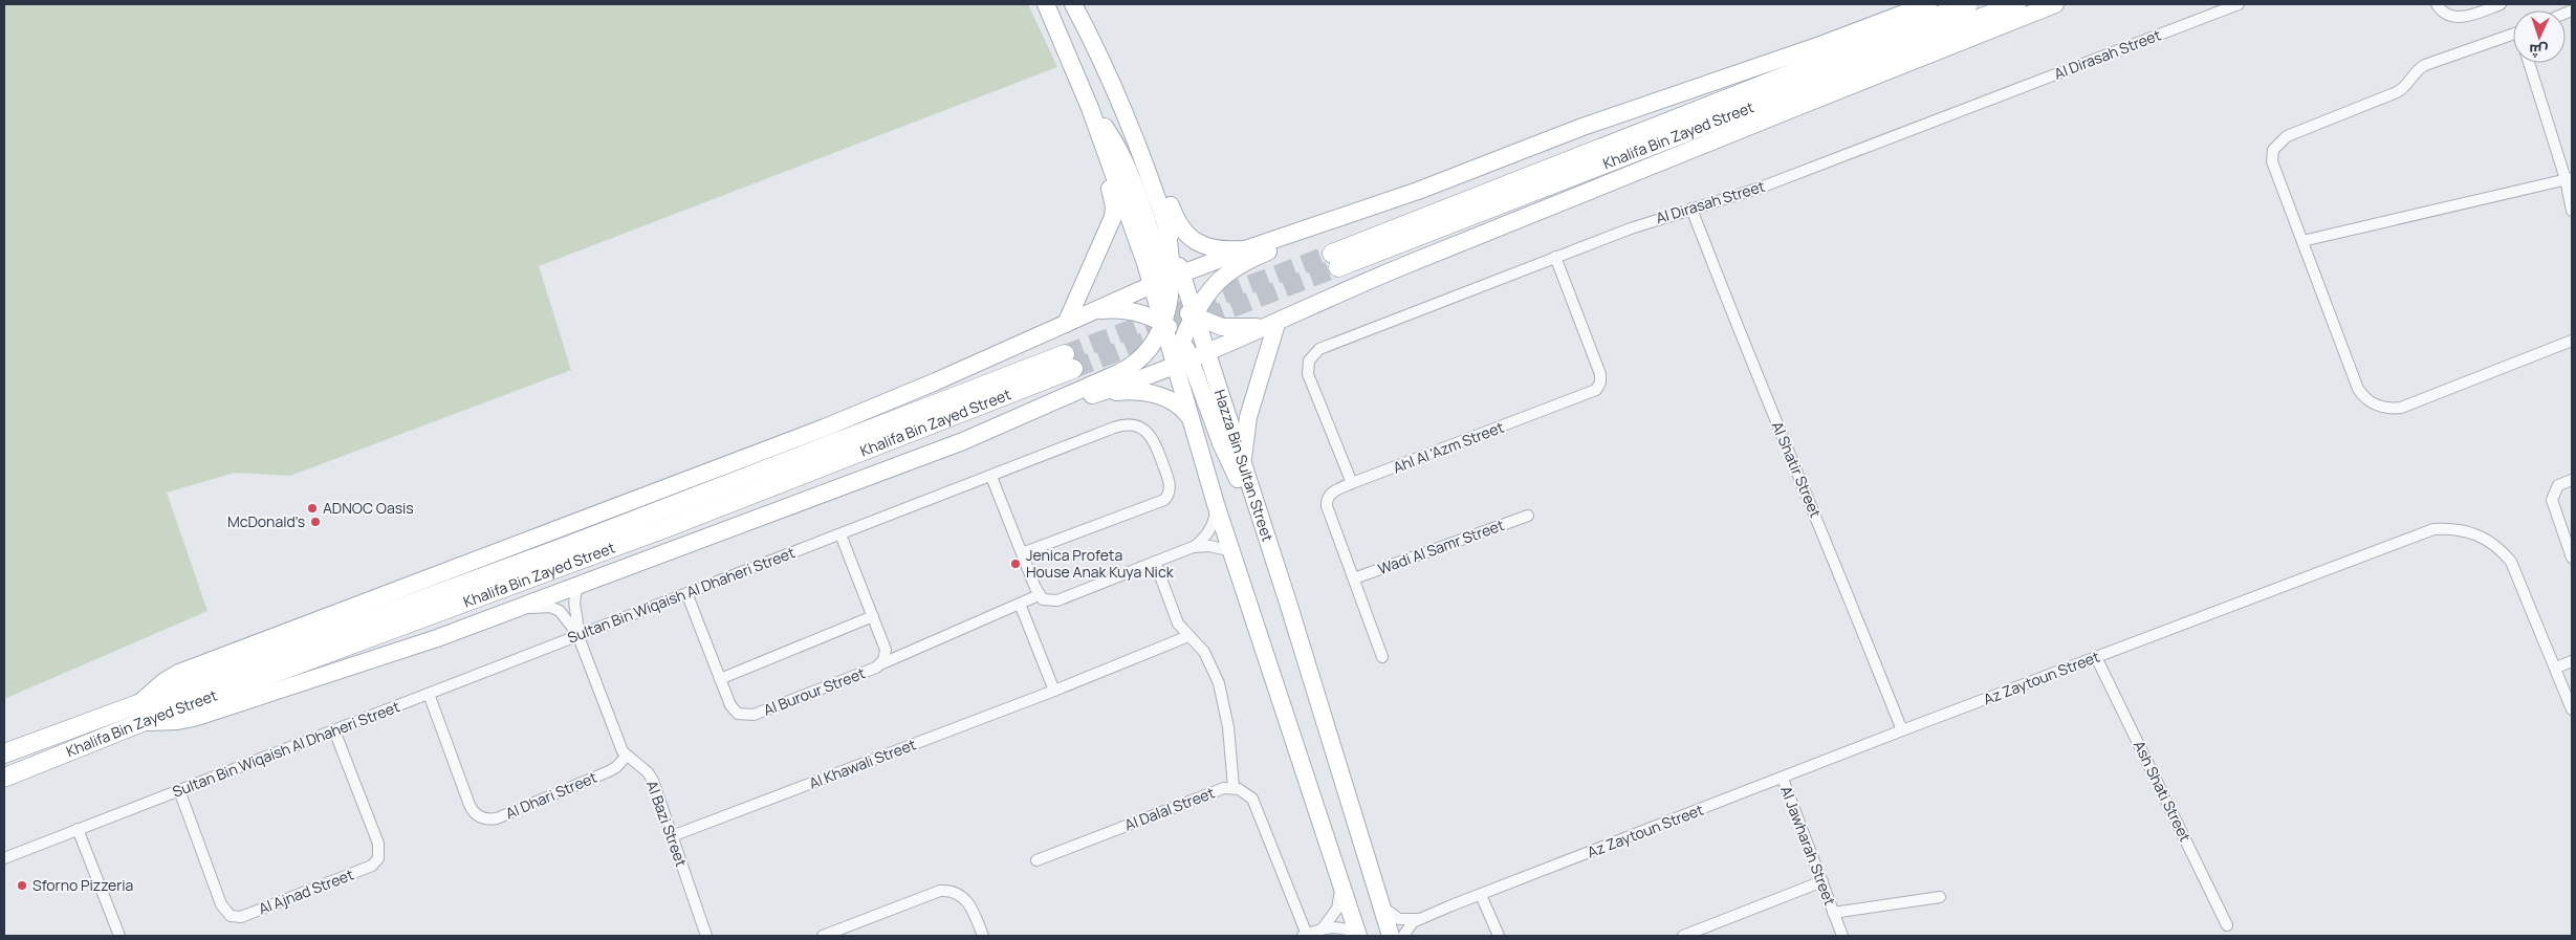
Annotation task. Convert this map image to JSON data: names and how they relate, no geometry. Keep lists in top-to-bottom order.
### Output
{
  "streets": {
    "highway": ["Khalifa Bin Zayed Street"],
    "main road": ["Hazza Bin Sultan Street"],
    "street": [
      "Al Dirasah Street",
      "Ahl Al 'Azm Street",
      "Al Shatir Street",
      "Wadi Al Samr Street",
      "Sultan Bin Wiqaish Al Dhaheri Street",
      "Az Zaytoun Street",
      "Al Burour Street",
      "Al Khawali Street",
      "Ash Shati Street",
      "Al Dhari Street",
      "Al Dalal Street",
      "Al Bazi Street",
      "Al Jawharah Street",
      "Al Ajnad Street"
    ]
  },
  "crossings": [
    ["Al Dirasah Street", "Ahl Al 'Azm Street"],
    ["Al Dirasah Street", "Al Shatir Street"],
    ["Ahl Al 'Azm Street", "Wadi Al Samr Street"],
    ["Al Shatir Street", "Az Zaytoun Street"],
    ["Sultan Bin Wiqaish Al Dhaheri Street", "Al Burour Street"],
    ["Sultan Bin Wiqaish Al Dhaheri Street", "Al Dhari Street"],
    ["Sultan Bin Wiqaish Al Dhaheri Street", "Al Ajnad Street"],
    ["Az Zaytoun Street", "Ash Shati Street"],
    ["Az Zaytoun Street", "Al Jawharah Street"],
    ["Al Khawali Street", "Al Bazi Street"],
    ["Al Dhari Street", "Al Bazi Street"]
  ],
  "places": [
    "ADNOC Oasis",
    "McDonald's",
    "Jenica Profeta House Anak Kuya Nick",
    "Sforno Pizzeria"
  ],
  "north": "bottom"
}
